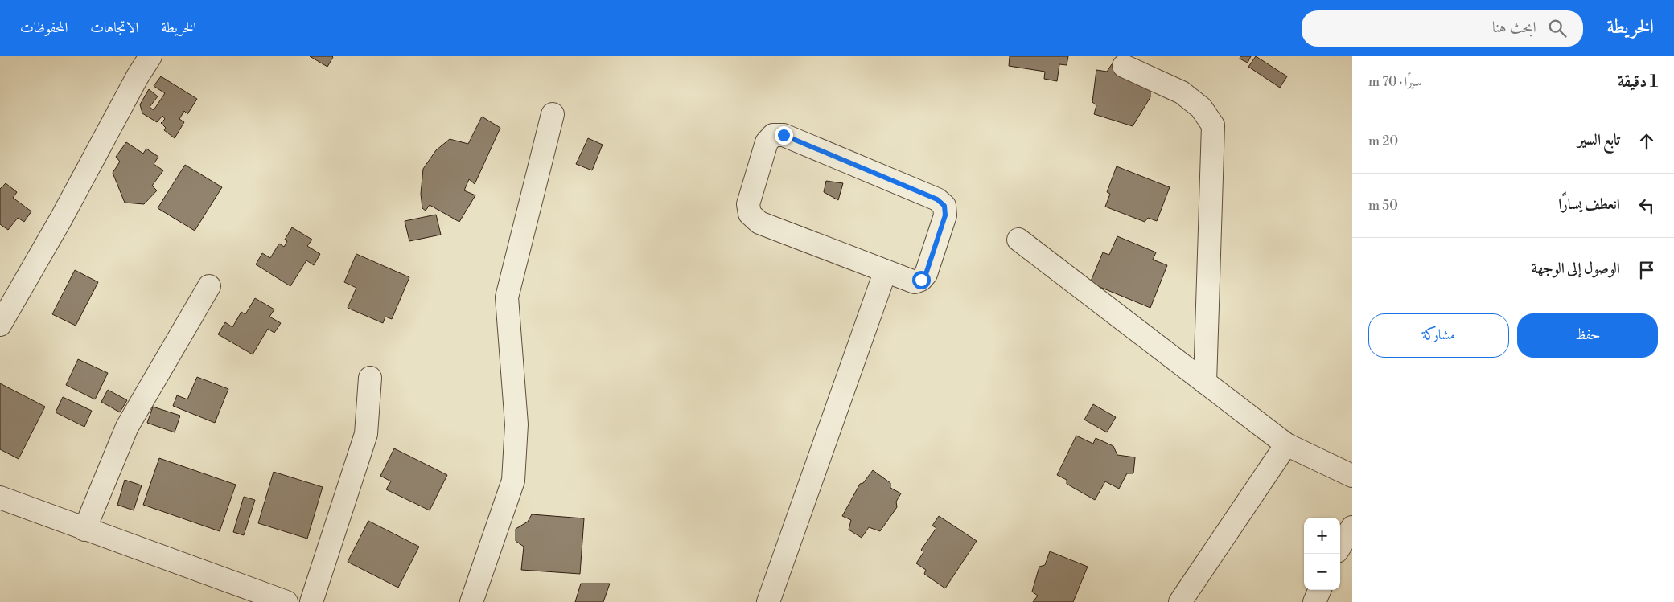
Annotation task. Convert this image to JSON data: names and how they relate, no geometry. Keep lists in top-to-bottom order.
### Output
{
  "page": {
    "header": "الخريطة",
    "search": "ابحث هنا",
    "nav": ["الخريطة", "الاتجاهات", "المحفوظات"],
    "heading": ["1 دقيقة", "سيرًا · 70 m"],
    "list": [
      ["تابع السير", "20 m"],
      ["انعطف يسارًا", "50 m"],
      "الوصول إلى الوجهة"
    ],
    "buttons": ["حفظ", "مشاركة"],
    "map_buttons": ["+", "−"]
  }
}
